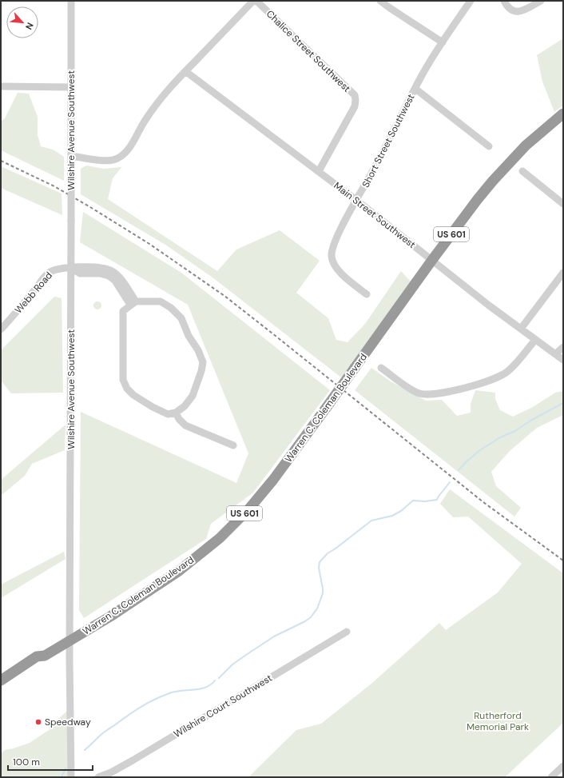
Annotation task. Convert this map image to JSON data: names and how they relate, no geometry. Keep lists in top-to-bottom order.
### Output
{
  "streets": {
    "highway": ["US 601", "Warren C. Coleman Boulevard"],
    "street": [
      "Chalice Street Southwest",
      "Wilshire Avenue Southwest",
      "Short Street Southwest",
      "Main Street Southwest",
      "Webb Road",
      "Wilshire Court Southwest"
    ]
  },
  "crossings": [
    ["Chalice Street Southwest", "Main Street Southwest"],
    ["Wilshire Avenue Southwest", "Webb Road"],
    ["Wilshire Avenue Southwest", "Warren C. Coleman Boulevard"],
    ["Short Street Southwest", "Main Street Southwest"],
    ["Main Street Southwest", "Warren C. Coleman Boulevard"]
  ],
  "parks": ["Rutherford Memorial Park"],
  "places": ["Speedway"],
  "scale_bar": "100 m",
  "north": "bottom right"
}
